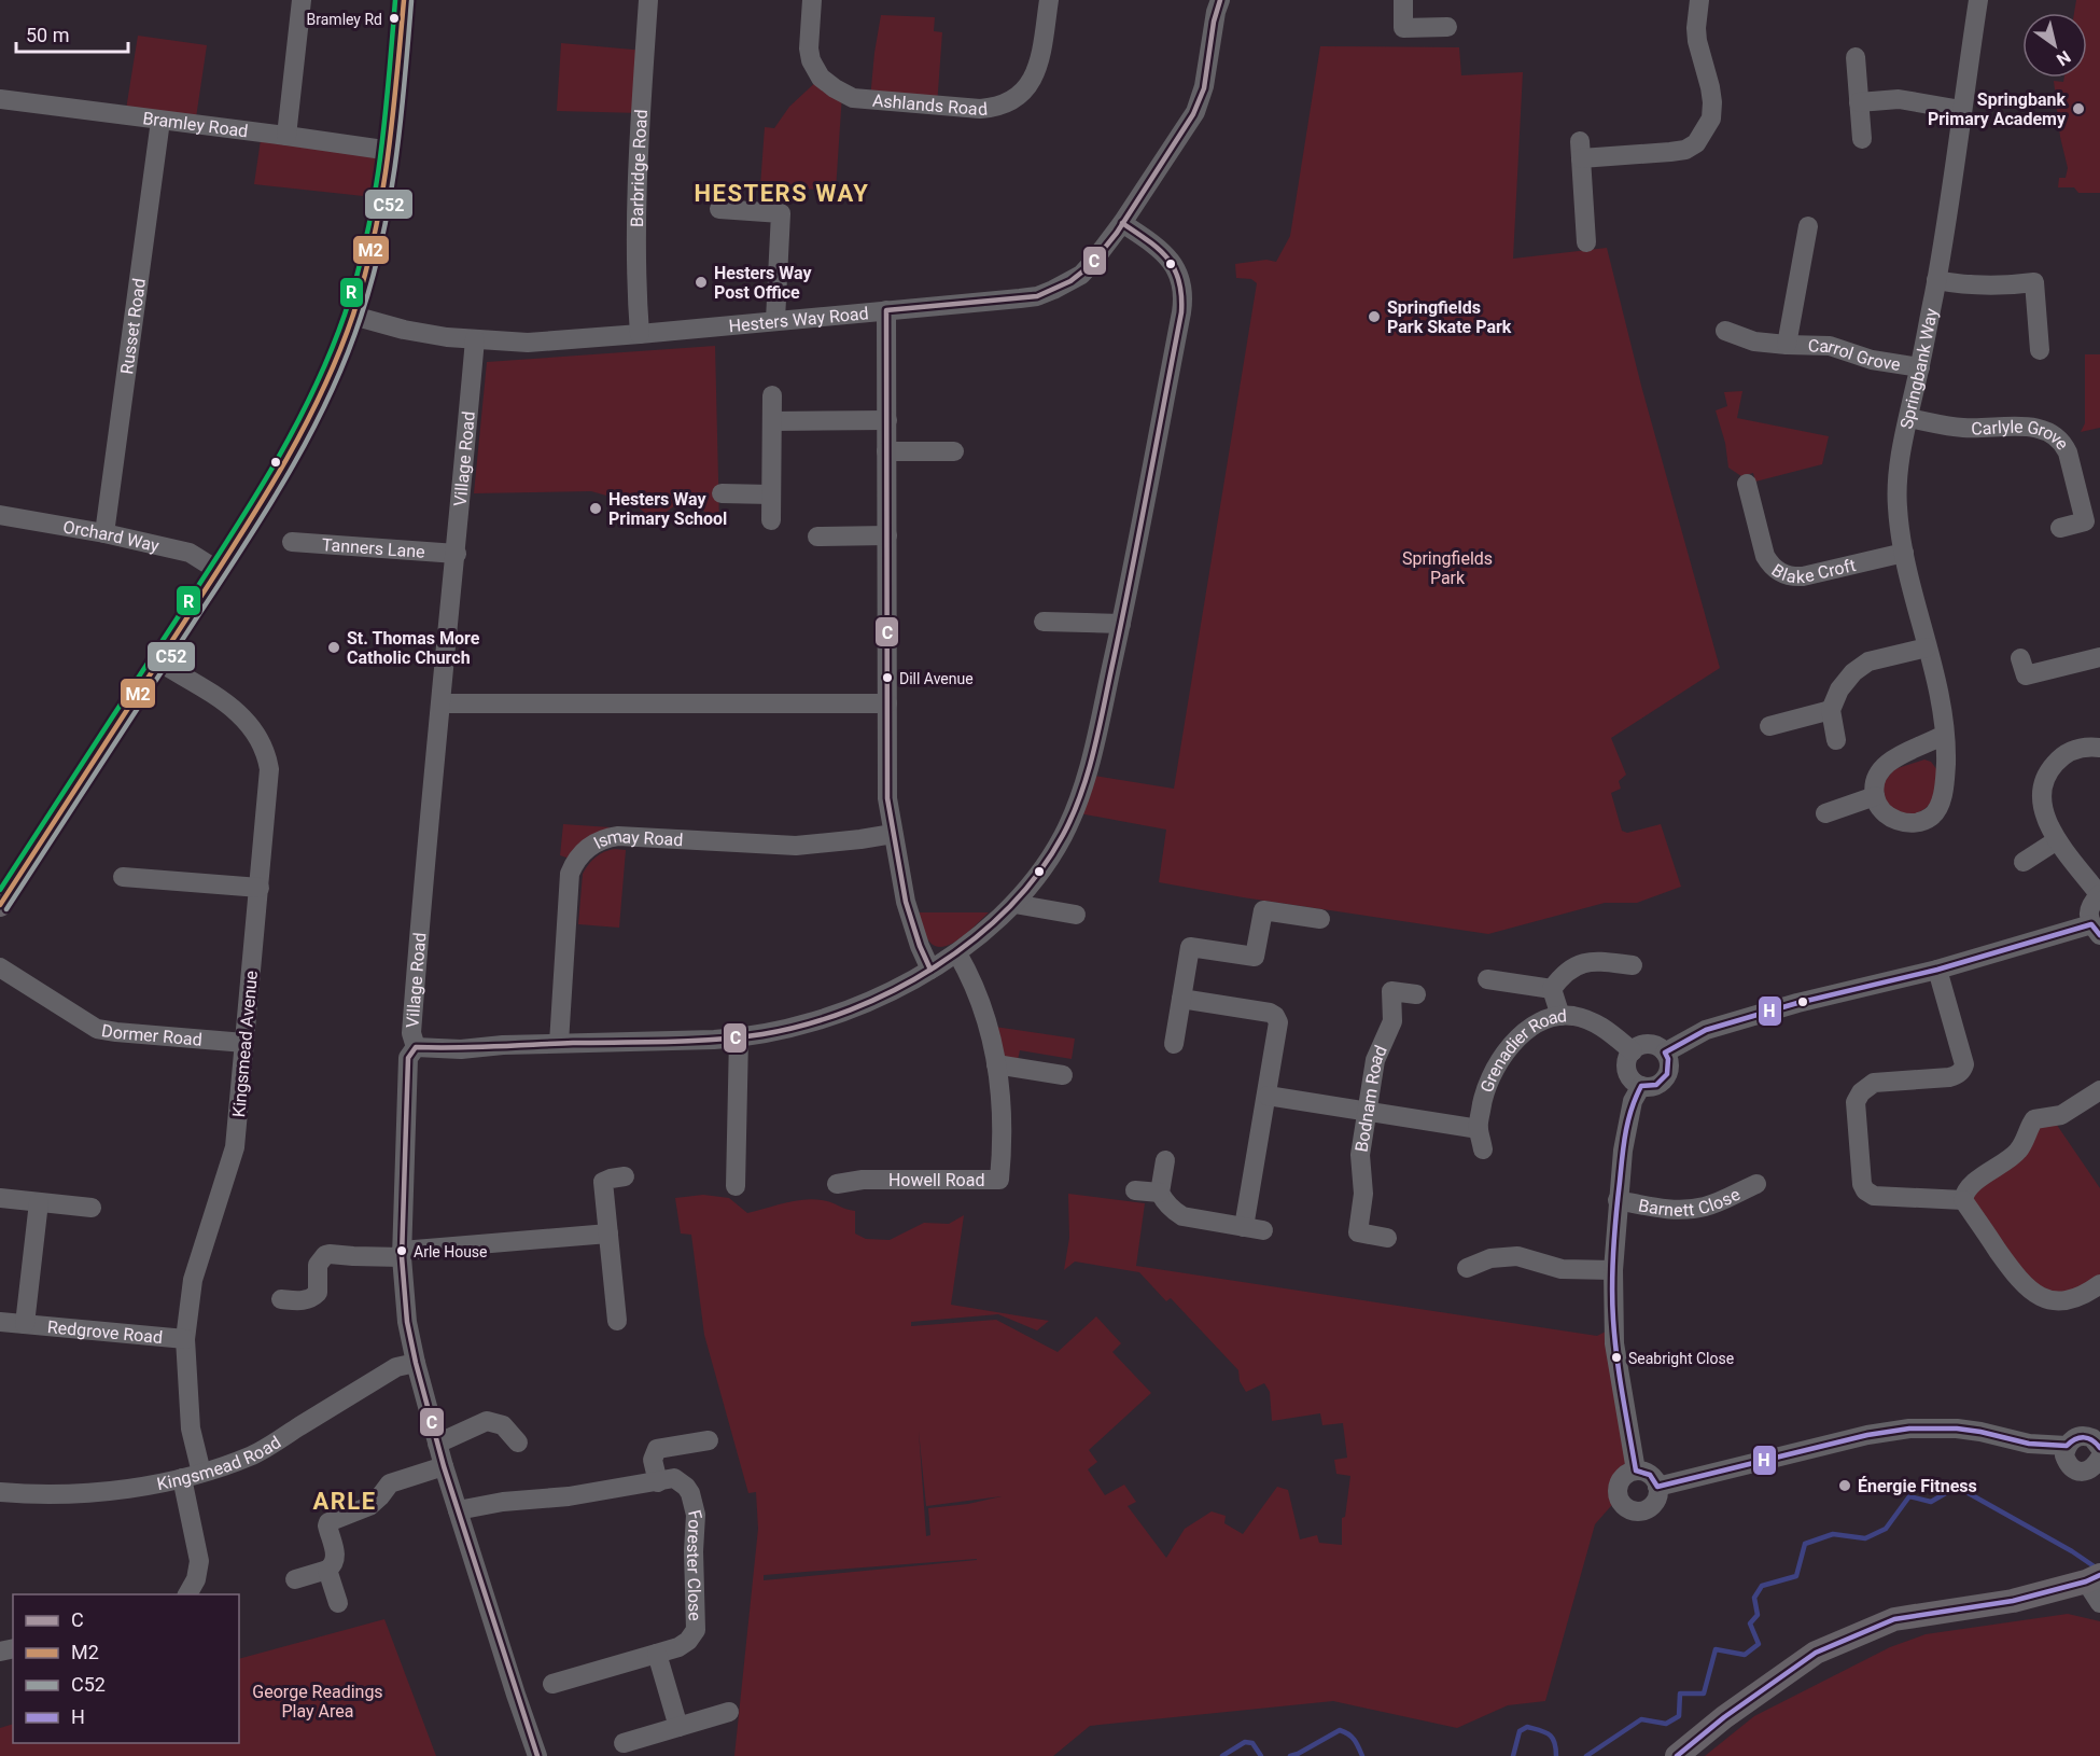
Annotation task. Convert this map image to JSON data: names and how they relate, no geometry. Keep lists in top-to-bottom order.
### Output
{
  "streets": {
    "street": [
      "Ashlands Road",
      "Bramley Road",
      "Barbridge Road",
      "Hesters Way Road",
      "Russet Road",
      "Carrol Grove",
      "Springbank Way",
      "Carlyle Grove",
      "Village Road",
      "Orchard Way",
      "Tanners Lane",
      "Blake Croft",
      "Ismay Road",
      "Dormer Road",
      "Kingsmead Avenue",
      "Grenadier Road",
      "Bodnam Road",
      "Howell Road",
      "Barnett Close",
      "Redgrove Road",
      "Kingsmead Road",
      "Forester Close"
    ]
  },
  "crossings": [
    ["Bramley Road", "Russet Road"],
    ["Barbridge Road", "Hesters Way Road"],
    ["Hesters Way Road", "Village Road"],
    ["Russet Road", "Orchard Way"],
    ["Carrol Grove", "Springbank Way"],
    ["Springbank Way", "Carlyle Grove"],
    ["Springbank Way", "Blake Croft"],
    ["Village Road", "Tanners Lane"],
    ["Village Road", "Kingsmead Road"],
    ["Village Road", "Forester Close"],
    ["Dormer Road", "Kingsmead Avenue"],
    ["Kingsmead Avenue", "Redgrove Road"],
    ["Kingsmead Avenue", "Kingsmead Road"]
  ],
  "districts": ["HESTERS WAY", "ARLE"],
  "parks": ["Springfields Park", "George Readings Play Area"],
  "places": [
    "Bramley Rd",
    "Springbank Primary Academy",
    "Hesters Way Post Office",
    "Springfields Park Skate Park",
    "Hesters Way Primary School",
    "St. Thomas More Catholic Church",
    "Dill Avenue",
    "Arle House",
    "Seabright Close",
    "Énergie Fitness"
  ],
  "lines": [
    "transit line C",
    "transit line M2",
    "transit line R",
    "transit line C52",
    "transit line H"
  ],
  "legend": [
    "C",
    "M2",
    "C52",
    "H"
  ],
  "scale_bar": "50 m",
  "north": "bottom right"
}
